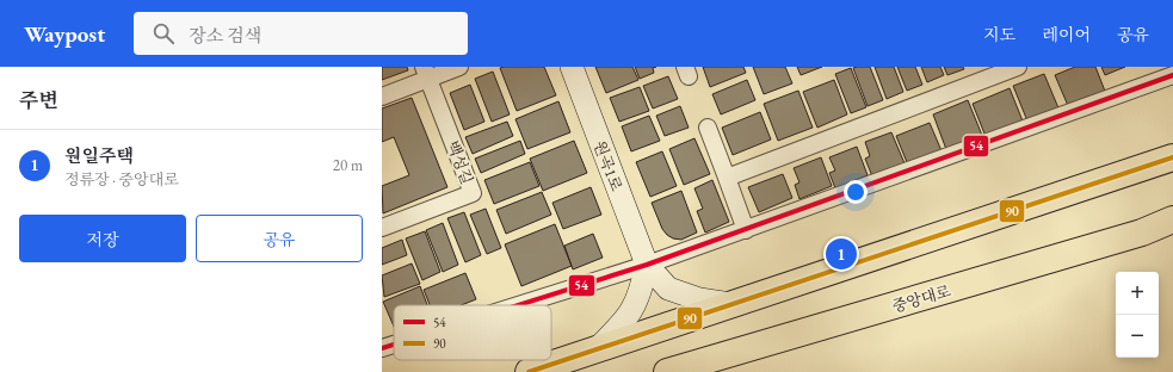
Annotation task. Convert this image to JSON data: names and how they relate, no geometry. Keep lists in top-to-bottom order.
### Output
{
  "streets": {
    "main road": ["중앙대로"],
    "street": ["백성길", "원곡1로"]
  },
  "lines": ["transit line 54", "transit line 90"],
  "legend": ["54", "90"],
  "page": {
    "header": "Waypost",
    "search": "장소 검색",
    "nav": ["지도", "레이어", "공유"],
    "heading": "주변",
    "list": [
      {
        "mark": "1",
        "name": "원일주택",
        "note": "정류장 · 중앙대로",
        "value": "20 m"
      }
    ],
    "buttons": ["저장", "공유"],
    "pins": "1",
    "map_buttons": ["+", "−"]
  }
}
